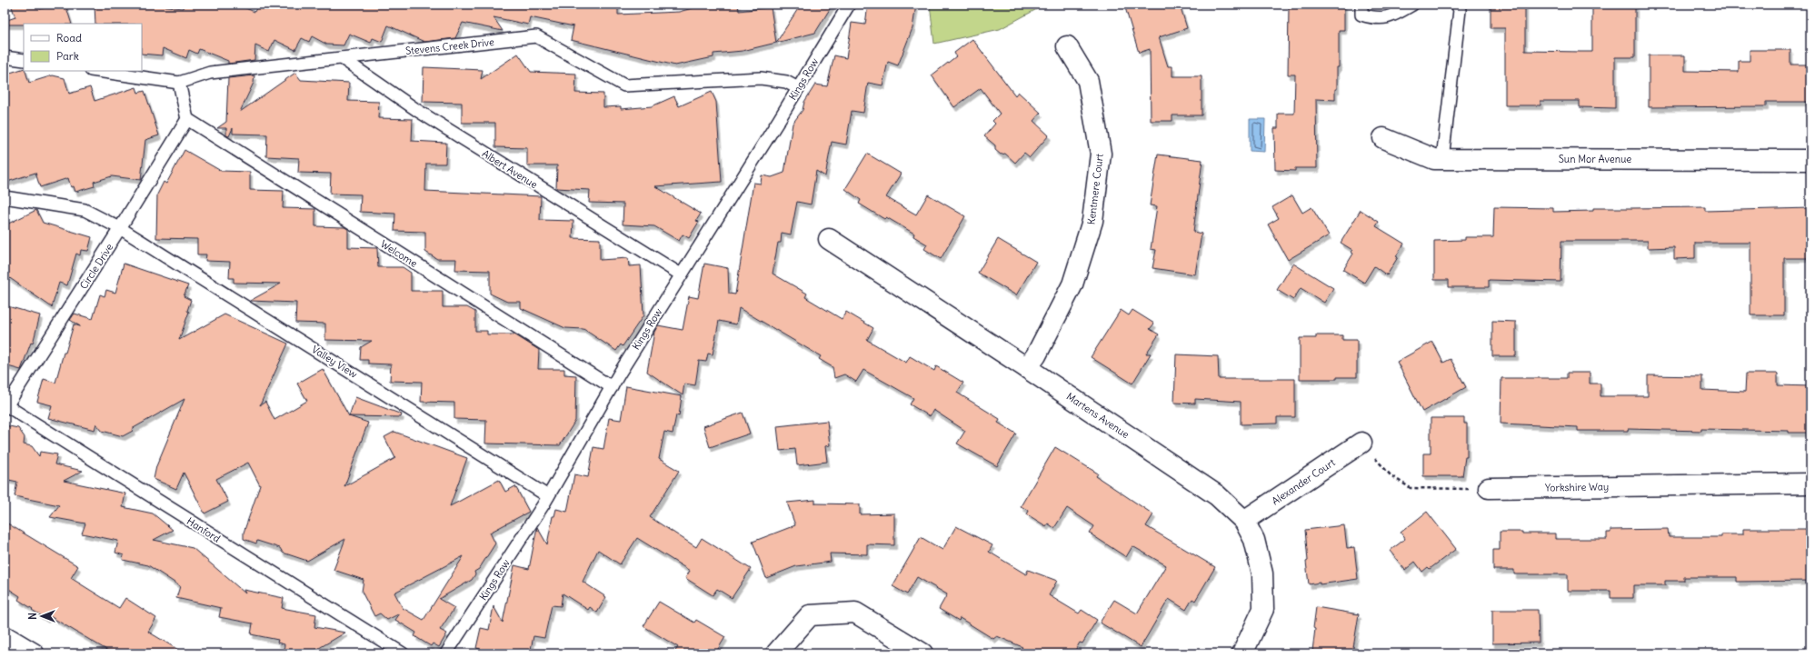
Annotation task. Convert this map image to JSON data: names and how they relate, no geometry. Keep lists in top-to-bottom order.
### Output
{
  "streets": {
    "street": [
      "Sun Mor Avenue",
      "Kentmere Court",
      "Martens Avenue",
      "Alexander Court",
      "Yorkshire Way"
    ],
    "lane": [
      "Stevens Creek Drive",
      "Kings Row",
      "Albert Avenue",
      "Welcome",
      "Circle Drive",
      "Valley View",
      "Hanford"
    ]
  },
  "crossings": [
    ["Stevens Creek Drive", "Kings Row"],
    ["Stevens Creek Drive", "Albert Avenue"],
    ["Kings Row", "Albert Avenue"],
    ["Kings Row", "Welcome"],
    ["Kings Row", "Valley View"],
    ["Kentmere Court", "Martens Avenue"],
    ["Welcome", "Circle Drive"],
    ["Circle Drive", "Valley View"],
    ["Circle Drive", "Hanford"],
    ["Martens Avenue", "Alexander Court"]
  ],
  "legend": ["Road", "Park"],
  "north": "left"
}
